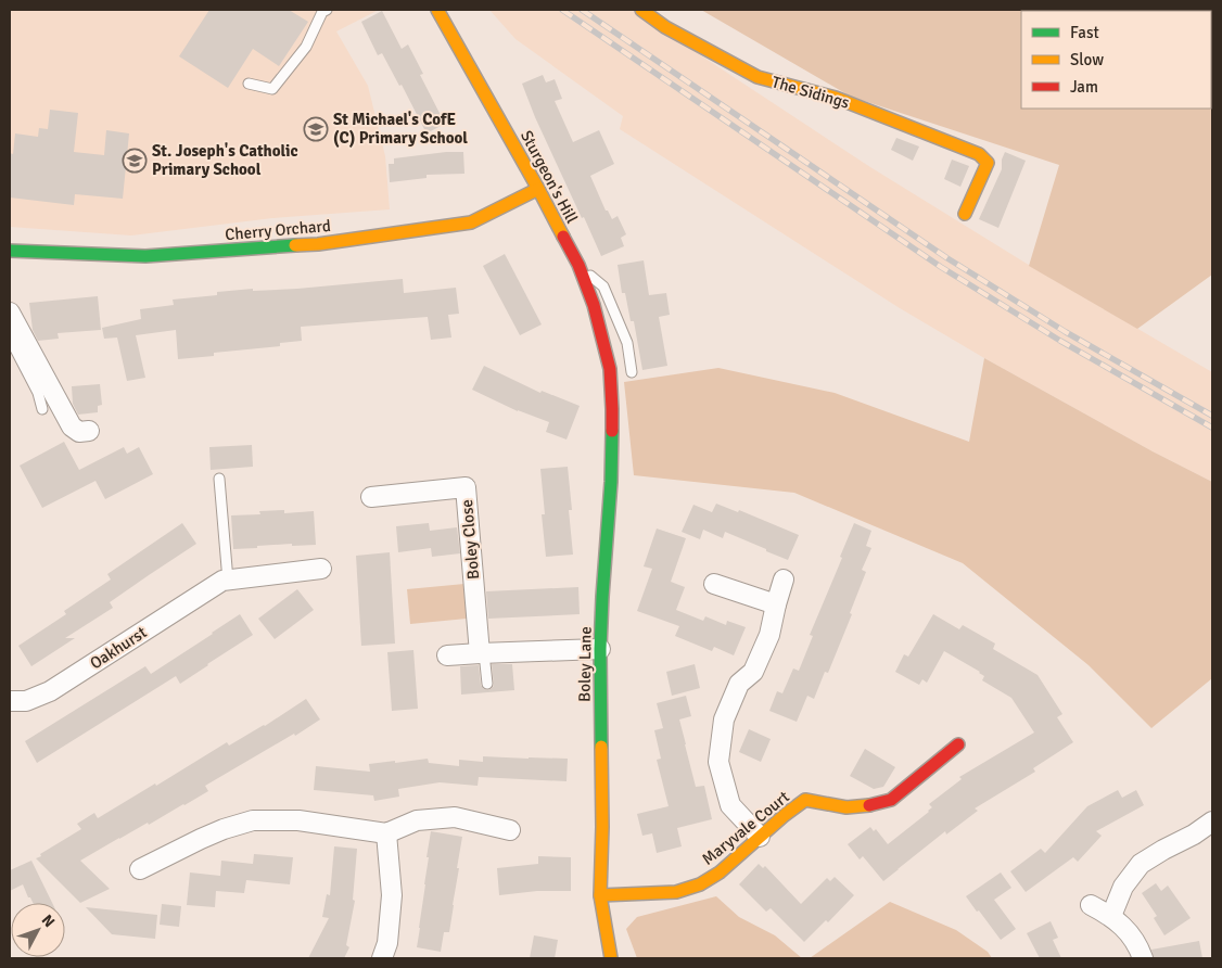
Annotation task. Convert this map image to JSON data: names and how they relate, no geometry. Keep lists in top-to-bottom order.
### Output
{
  "streets": {
    "street": [
      "The Sidings",
      "Sturgeon's Hill",
      "Cherry Orchard",
      "Boley Close",
      "Oakhurst",
      "Boley Lane",
      "Maryvale Court"
    ]
  },
  "crossings": [
    ["Sturgeon's Hill", "Cherry Orchard"],
    ["Sturgeon's Hill", "Boley Lane"],
    ["Boley Lane", "Maryvale Court"]
  ],
  "places": {
    "school or university": ["St Michael's CofE (C) Primary School", "St. Joseph's Catholic Primary School"]
  },
  "legend": ["Fast", "Slow", "Jam"],
  "north": "top right"
}
